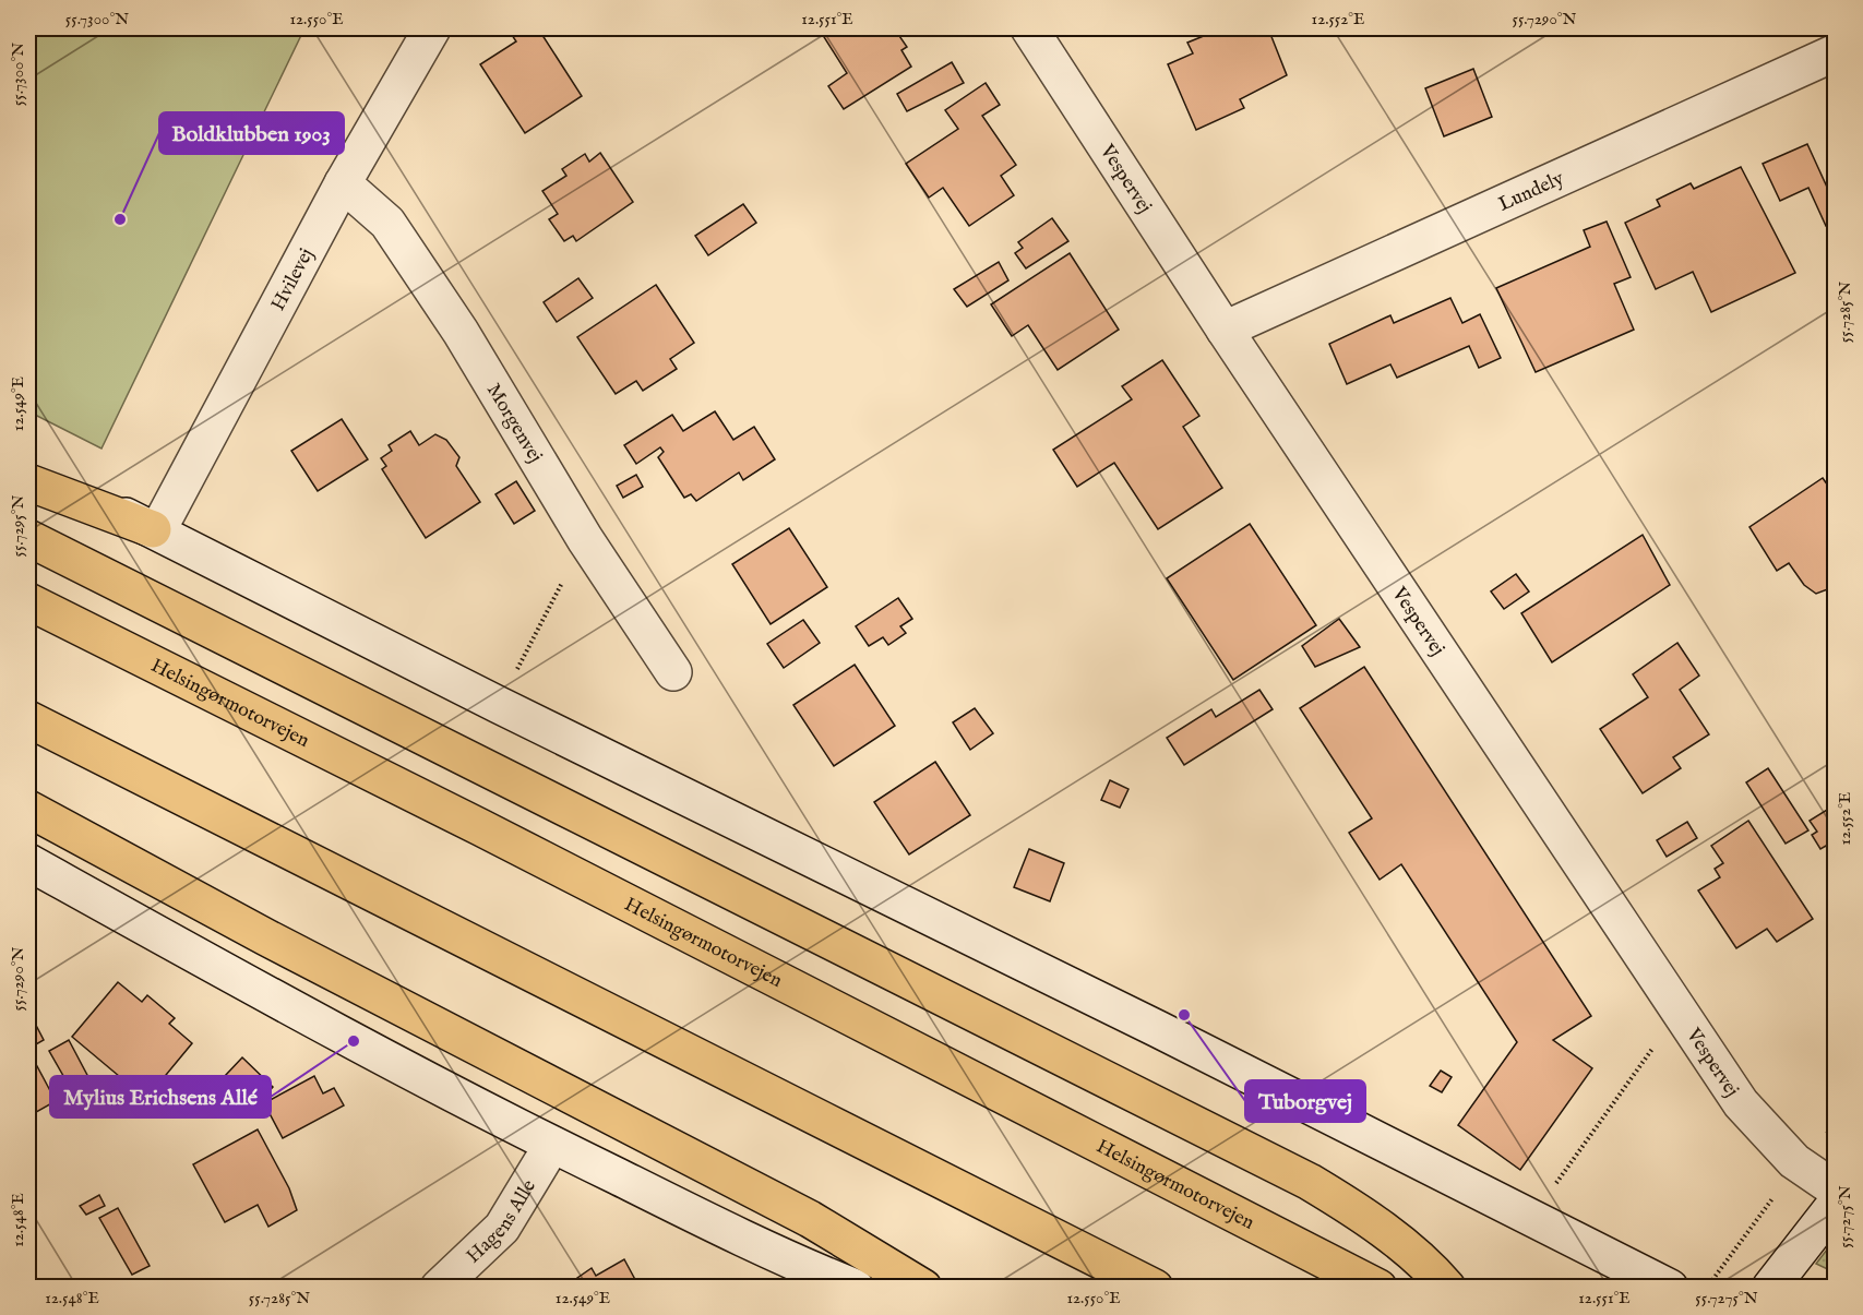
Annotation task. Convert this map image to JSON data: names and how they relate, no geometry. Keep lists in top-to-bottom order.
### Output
{
  "streets": {
    "highway": ["Helsingørmotorvejen"],
    "street": [
      "Vespervej",
      "Lundely",
      "Hvilevej",
      "Morgenvej",
      "Hagens Alle"
    ]
  },
  "crossings": [
    ["Vespervej", "Lundely"],
    ["Hvilevej", "Morgenvej"]
  ],
  "places": ["Boldklubben 1903", "Tuborgvej", "Mylius Erichsens Allé"],
  "coordinates": [
    "55.7300°N",
    "12.550°E",
    "12.551°E",
    "12.552°E",
    "55.7290°N",
    "55.7285°N",
    "12.549°E",
    "55.7295°N",
    "55.7275°N",
    "12.548°E"
  ]
}
